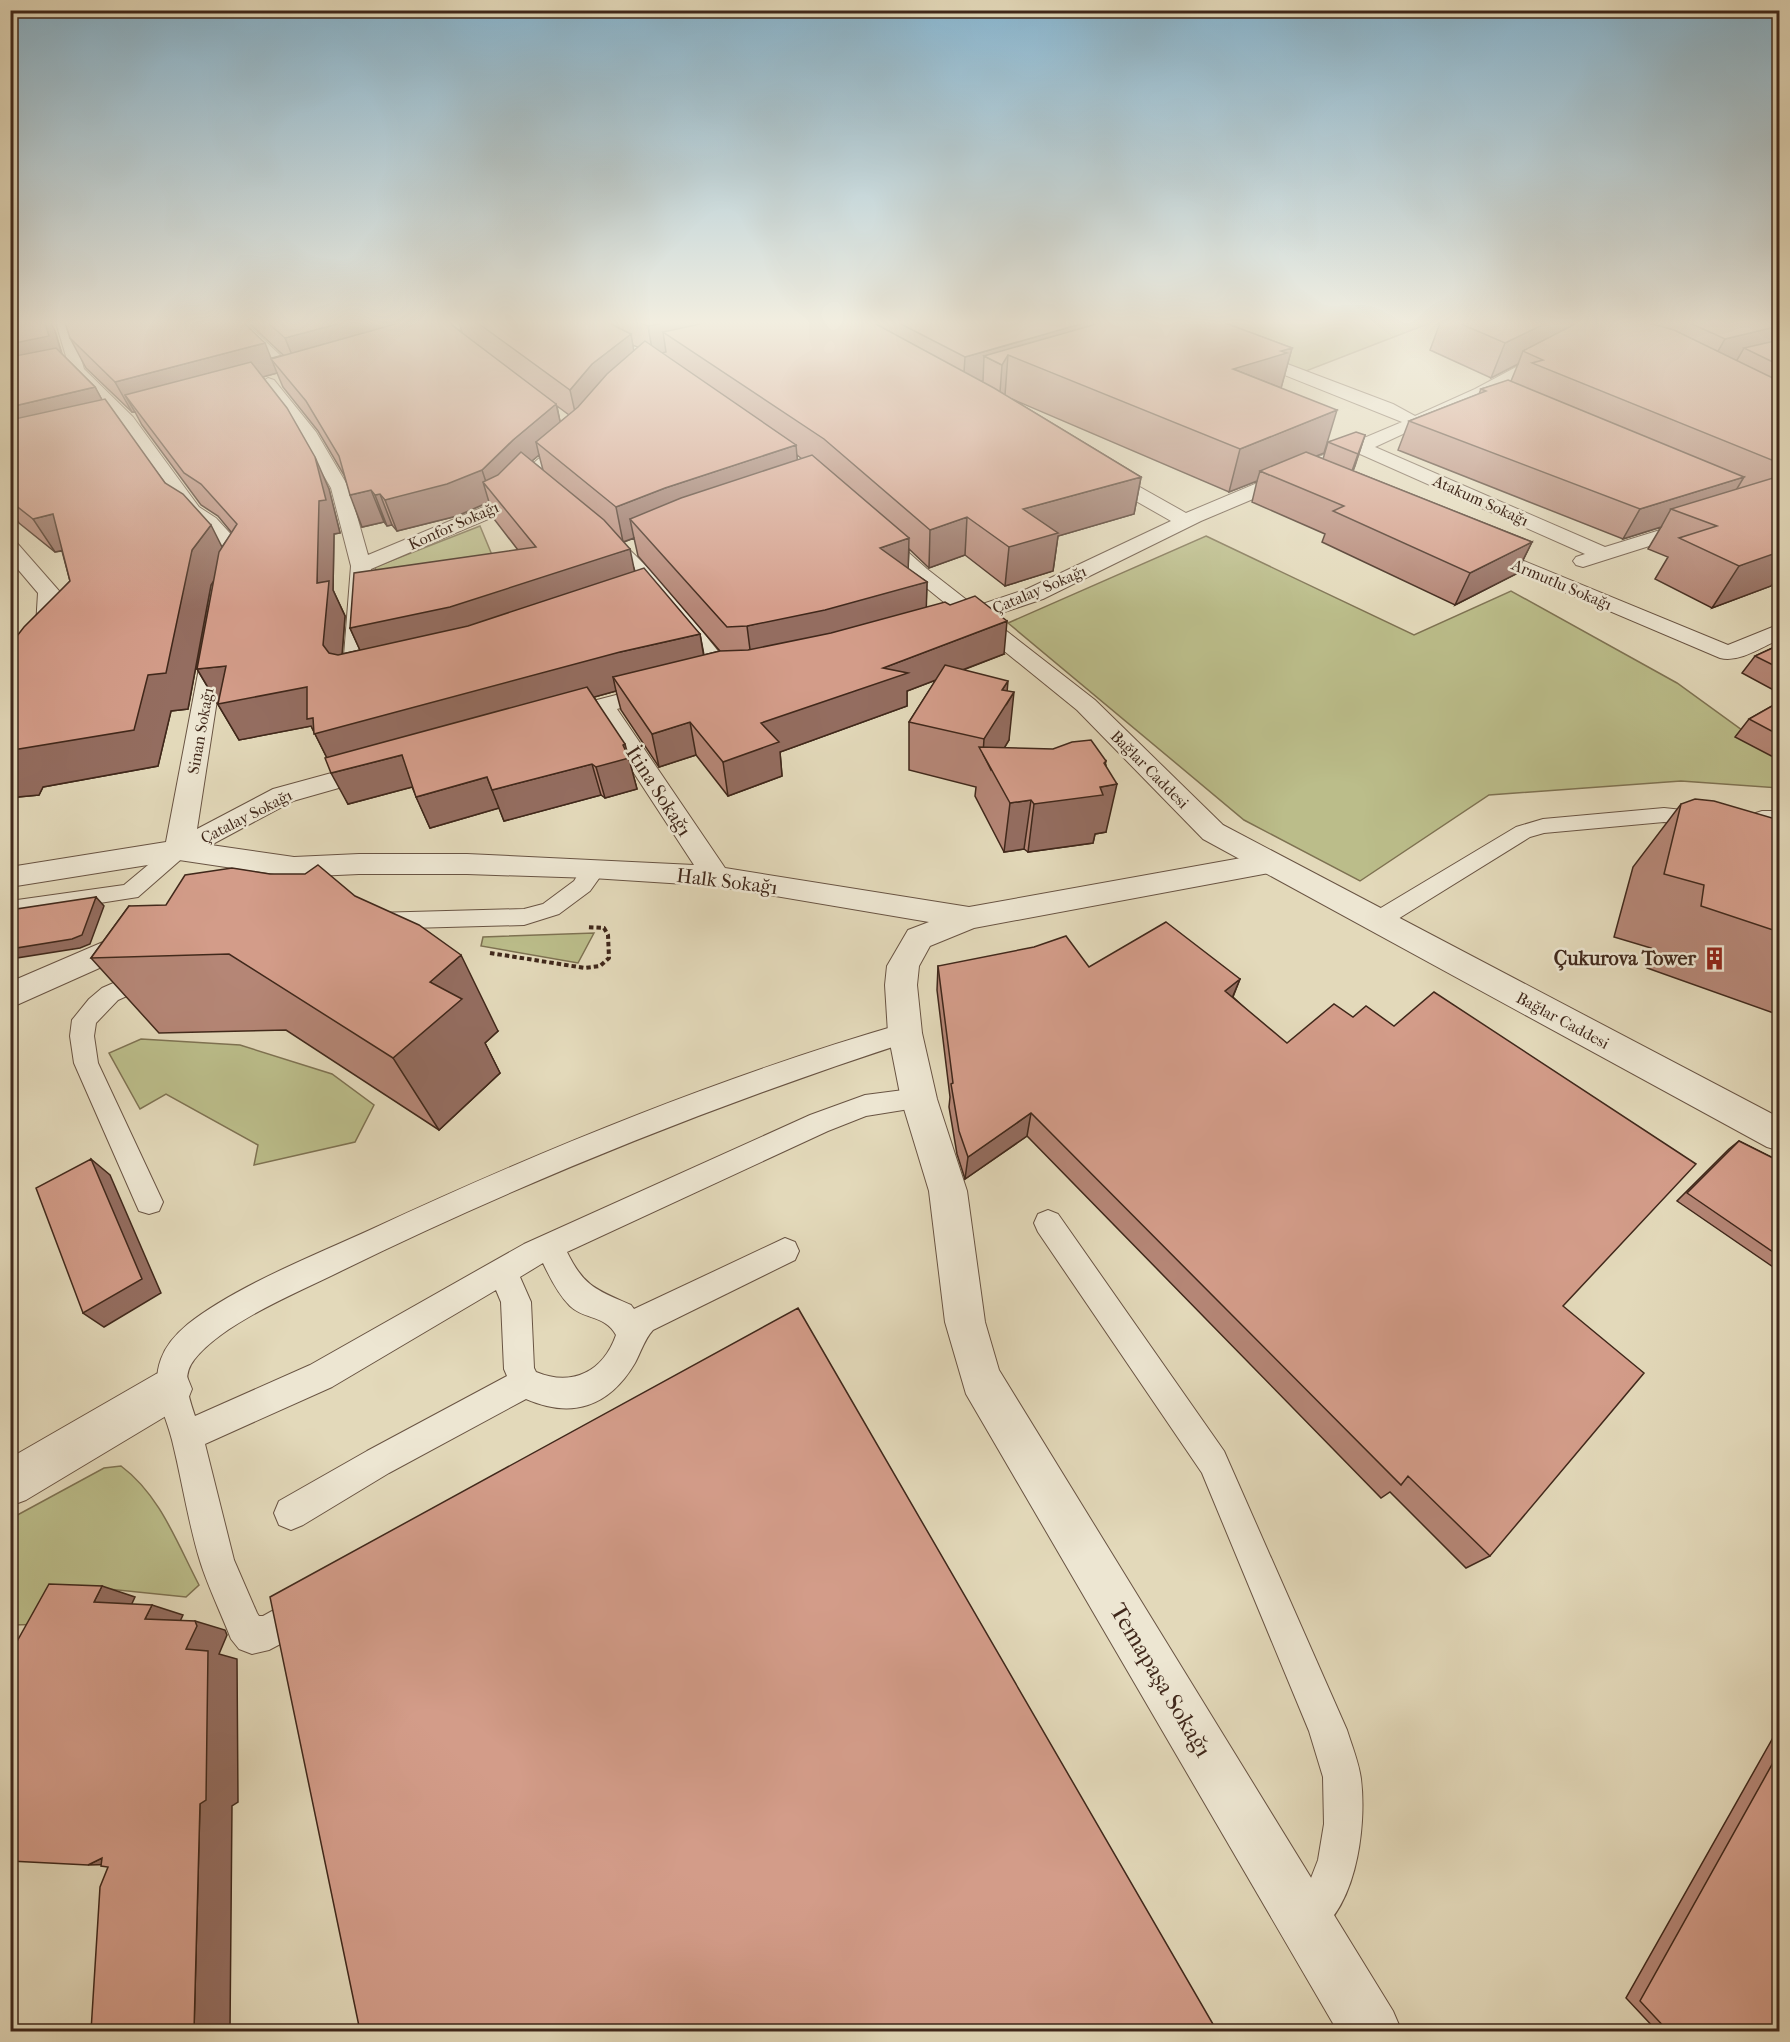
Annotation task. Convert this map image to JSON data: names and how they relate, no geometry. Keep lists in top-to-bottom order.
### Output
{
  "streets": {
    "street": [
      "Atakum Sokağı",
      "Konfor Sokağı",
      "Armutlu Sokağı",
      "Çatalay Sokağı",
      "Sinan Sokağı",
      "Bağlar Caddesi",
      "İtina Sokağı",
      "Halk Sokağı",
      "Temapaşa Sokağı"
    ]
  },
  "crossings": [
    ["Atakum Sokağı", "Çatalay Sokağı"],
    ["Çatalay Sokağı", "Sinan Sokağı"],
    ["Çatalay Sokağı", "Bağlar Caddesi"],
    ["Çatalay Sokağı", "Halk Sokağı"],
    ["Sinan Sokağı", "Halk Sokağı"],
    ["Bağlar Caddesi", "Halk Sokağı"],
    ["İtina Sokağı", "Halk Sokağı"],
    ["Halk Sokağı", "Temapaşa Sokağı"]
  ],
  "places": {
    "building": ["Çukurova Tower"]
  }
}
